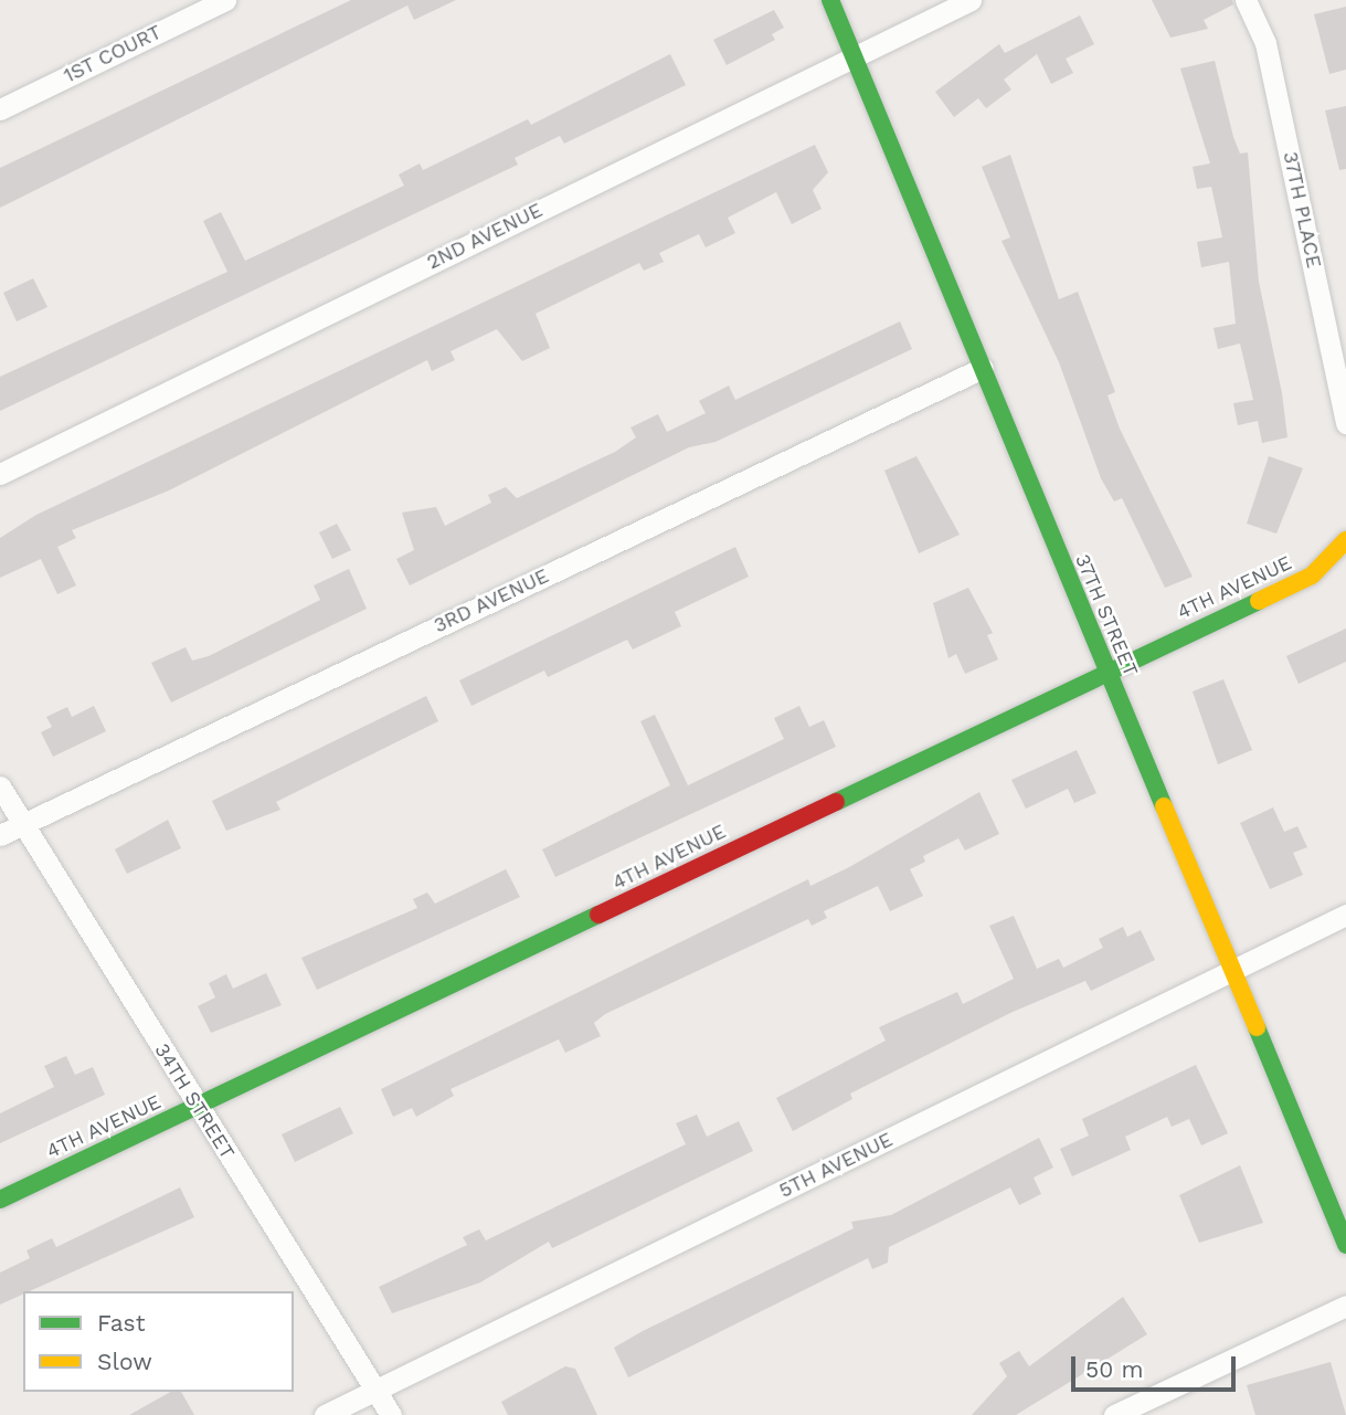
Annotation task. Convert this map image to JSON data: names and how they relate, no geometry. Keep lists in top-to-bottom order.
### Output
{
  "streets": {
    "street": [
      "1ST COURT",
      "37TH PLACE",
      "2ND AVENUE",
      "4TH AVENUE",
      "3RD AVENUE",
      "37TH STREET",
      "34TH STREET",
      "5TH AVENUE"
    ]
  },
  "crossings": [
    ["2ND AVENUE", "37TH STREET"],
    ["4TH AVENUE", "37TH STREET"],
    ["4TH AVENUE", "34TH STREET"],
    ["3RD AVENUE", "37TH STREET"],
    ["3RD AVENUE", "34TH STREET"],
    ["37TH STREET", "5TH AVENUE"],
    ["34TH STREET", "5TH AVENUE"]
  ],
  "legend": ["Fast", "Slow"],
  "scale_bar": "50 m"
}
